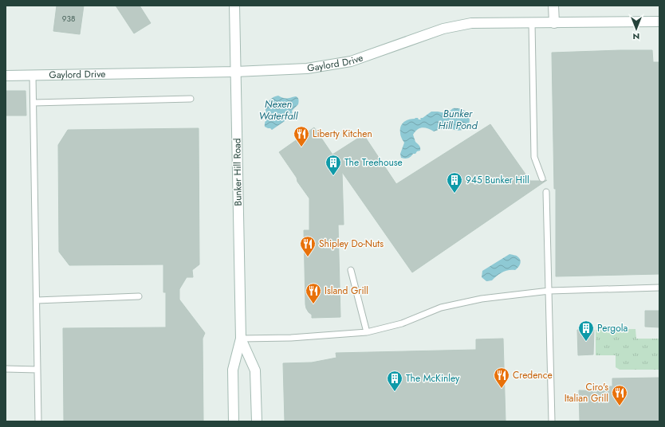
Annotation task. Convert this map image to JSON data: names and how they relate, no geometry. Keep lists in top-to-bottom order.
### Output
{
  "streets": {
    "street": ["Gaylord Drive", "Bunker Hill Road"]
  },
  "crossings": [
    ["Gaylord Drive", "Bunker Hill Road"]
  ],
  "water": ["Nexen Waterfall", "Bunker Hill Pond"],
  "places": {
    "restaurant": [
      "Liberty Kitchen",
      "Shipley Do-Nuts",
      "Island Grill",
      "Credence",
      "Ciro's Italian Grill"
    ],
    "building": [
      "The Treehouse",
      "945 Bunker Hill",
      "Pergola",
      "The McKinley"
    ]
  },
  "house_numbers": ["938"],
  "north": "bottom"
}
